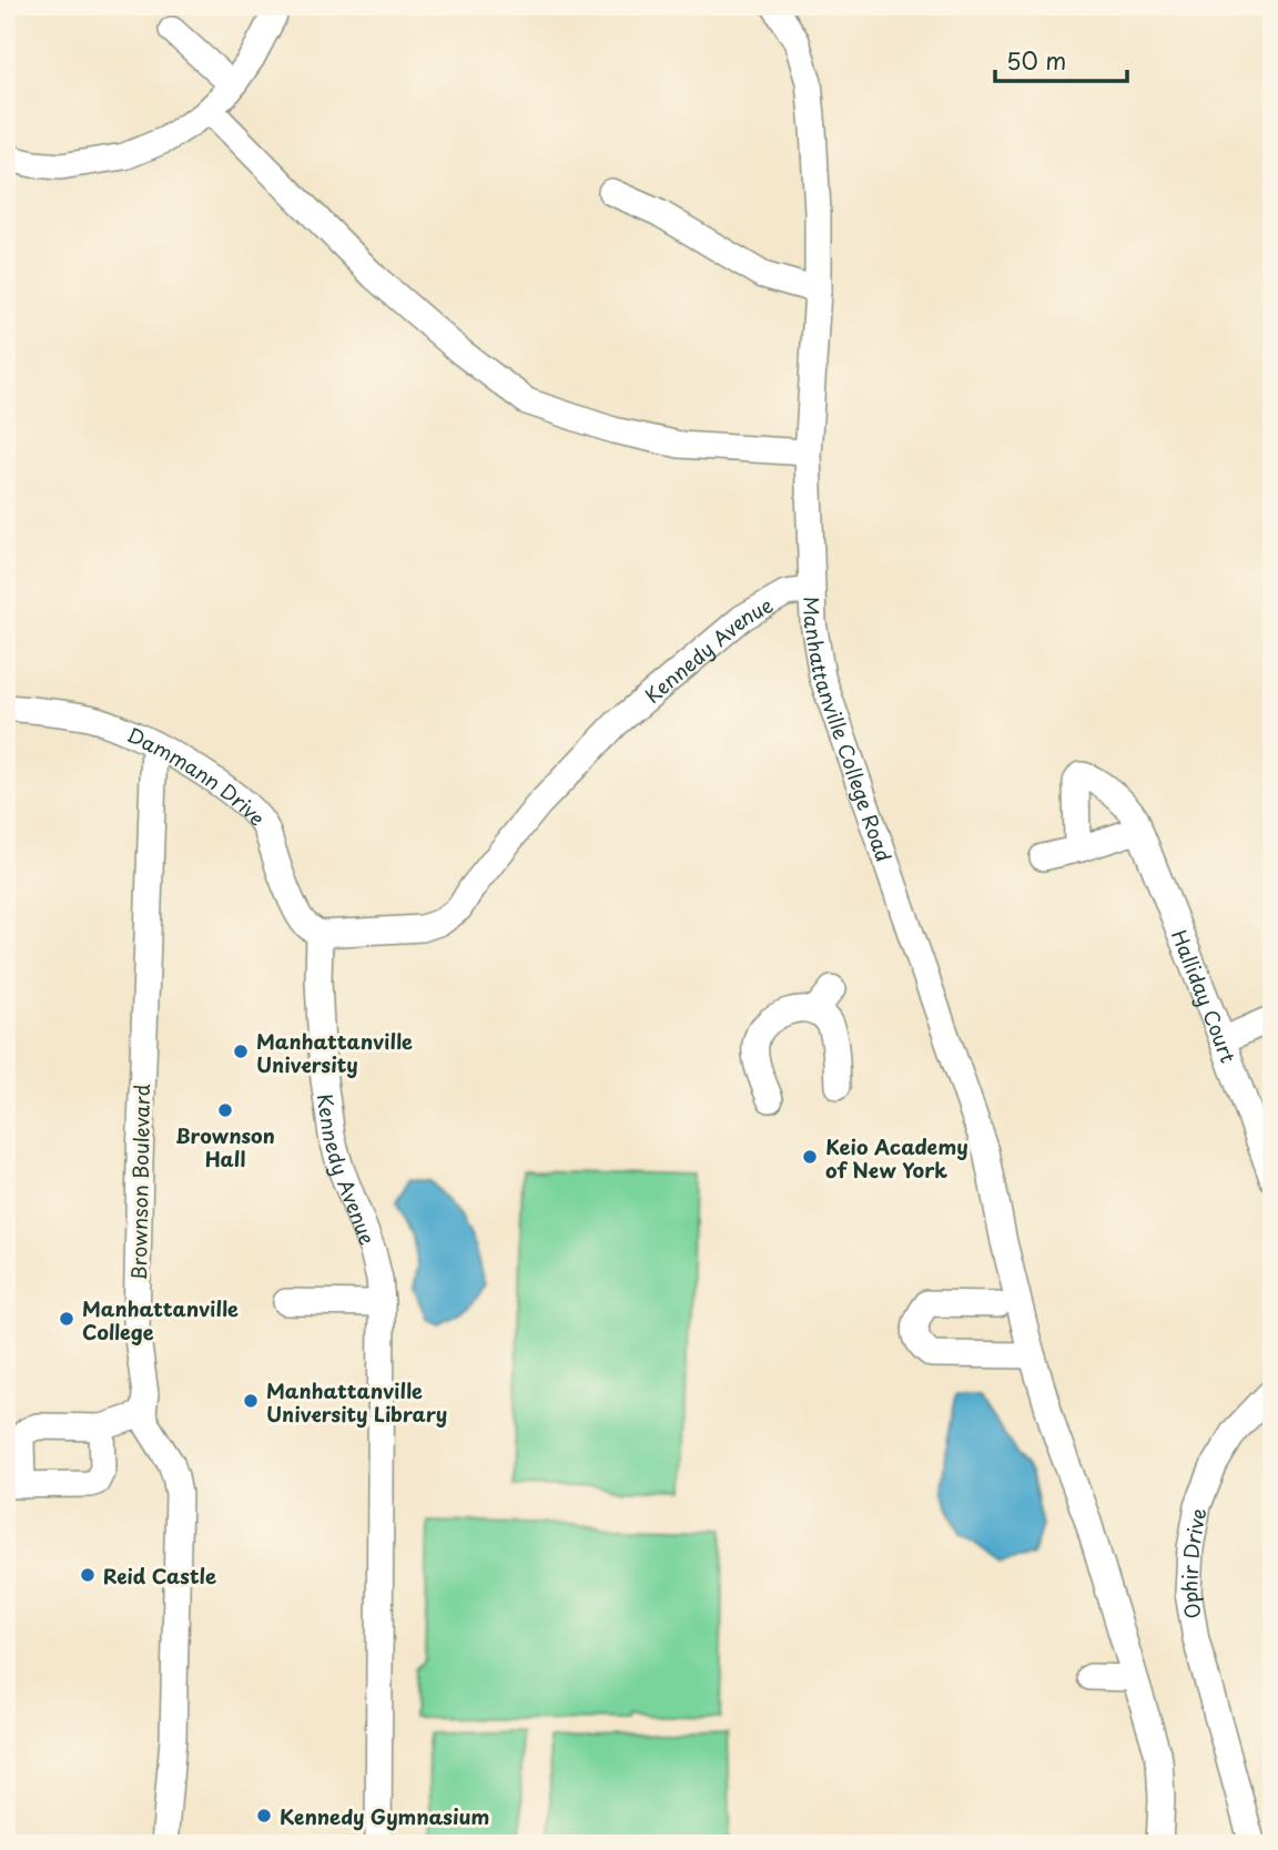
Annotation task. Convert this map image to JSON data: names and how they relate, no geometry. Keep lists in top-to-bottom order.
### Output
{
  "streets": {
    "street": [
      "Kennedy Avenue",
      "Manhattanville College Road",
      "Dammann Drive",
      "Halliday Court",
      "Brownson Boulevard",
      "Ophir Drive"
    ]
  },
  "crossings": [
    ["Kennedy Avenue", "Manhattanville College Road"],
    ["Kennedy Avenue", "Dammann Drive"],
    ["Dammann Drive", "Brownson Boulevard"]
  ],
  "places": [
    "Manhattanville University",
    "Brownson Hall",
    "Keio Academy of New York",
    "Manhattanville College",
    "Manhattanville University Library",
    "Reid Castle",
    "Kennedy Gymnasium"
  ],
  "scale_bar": "50 m"
}
